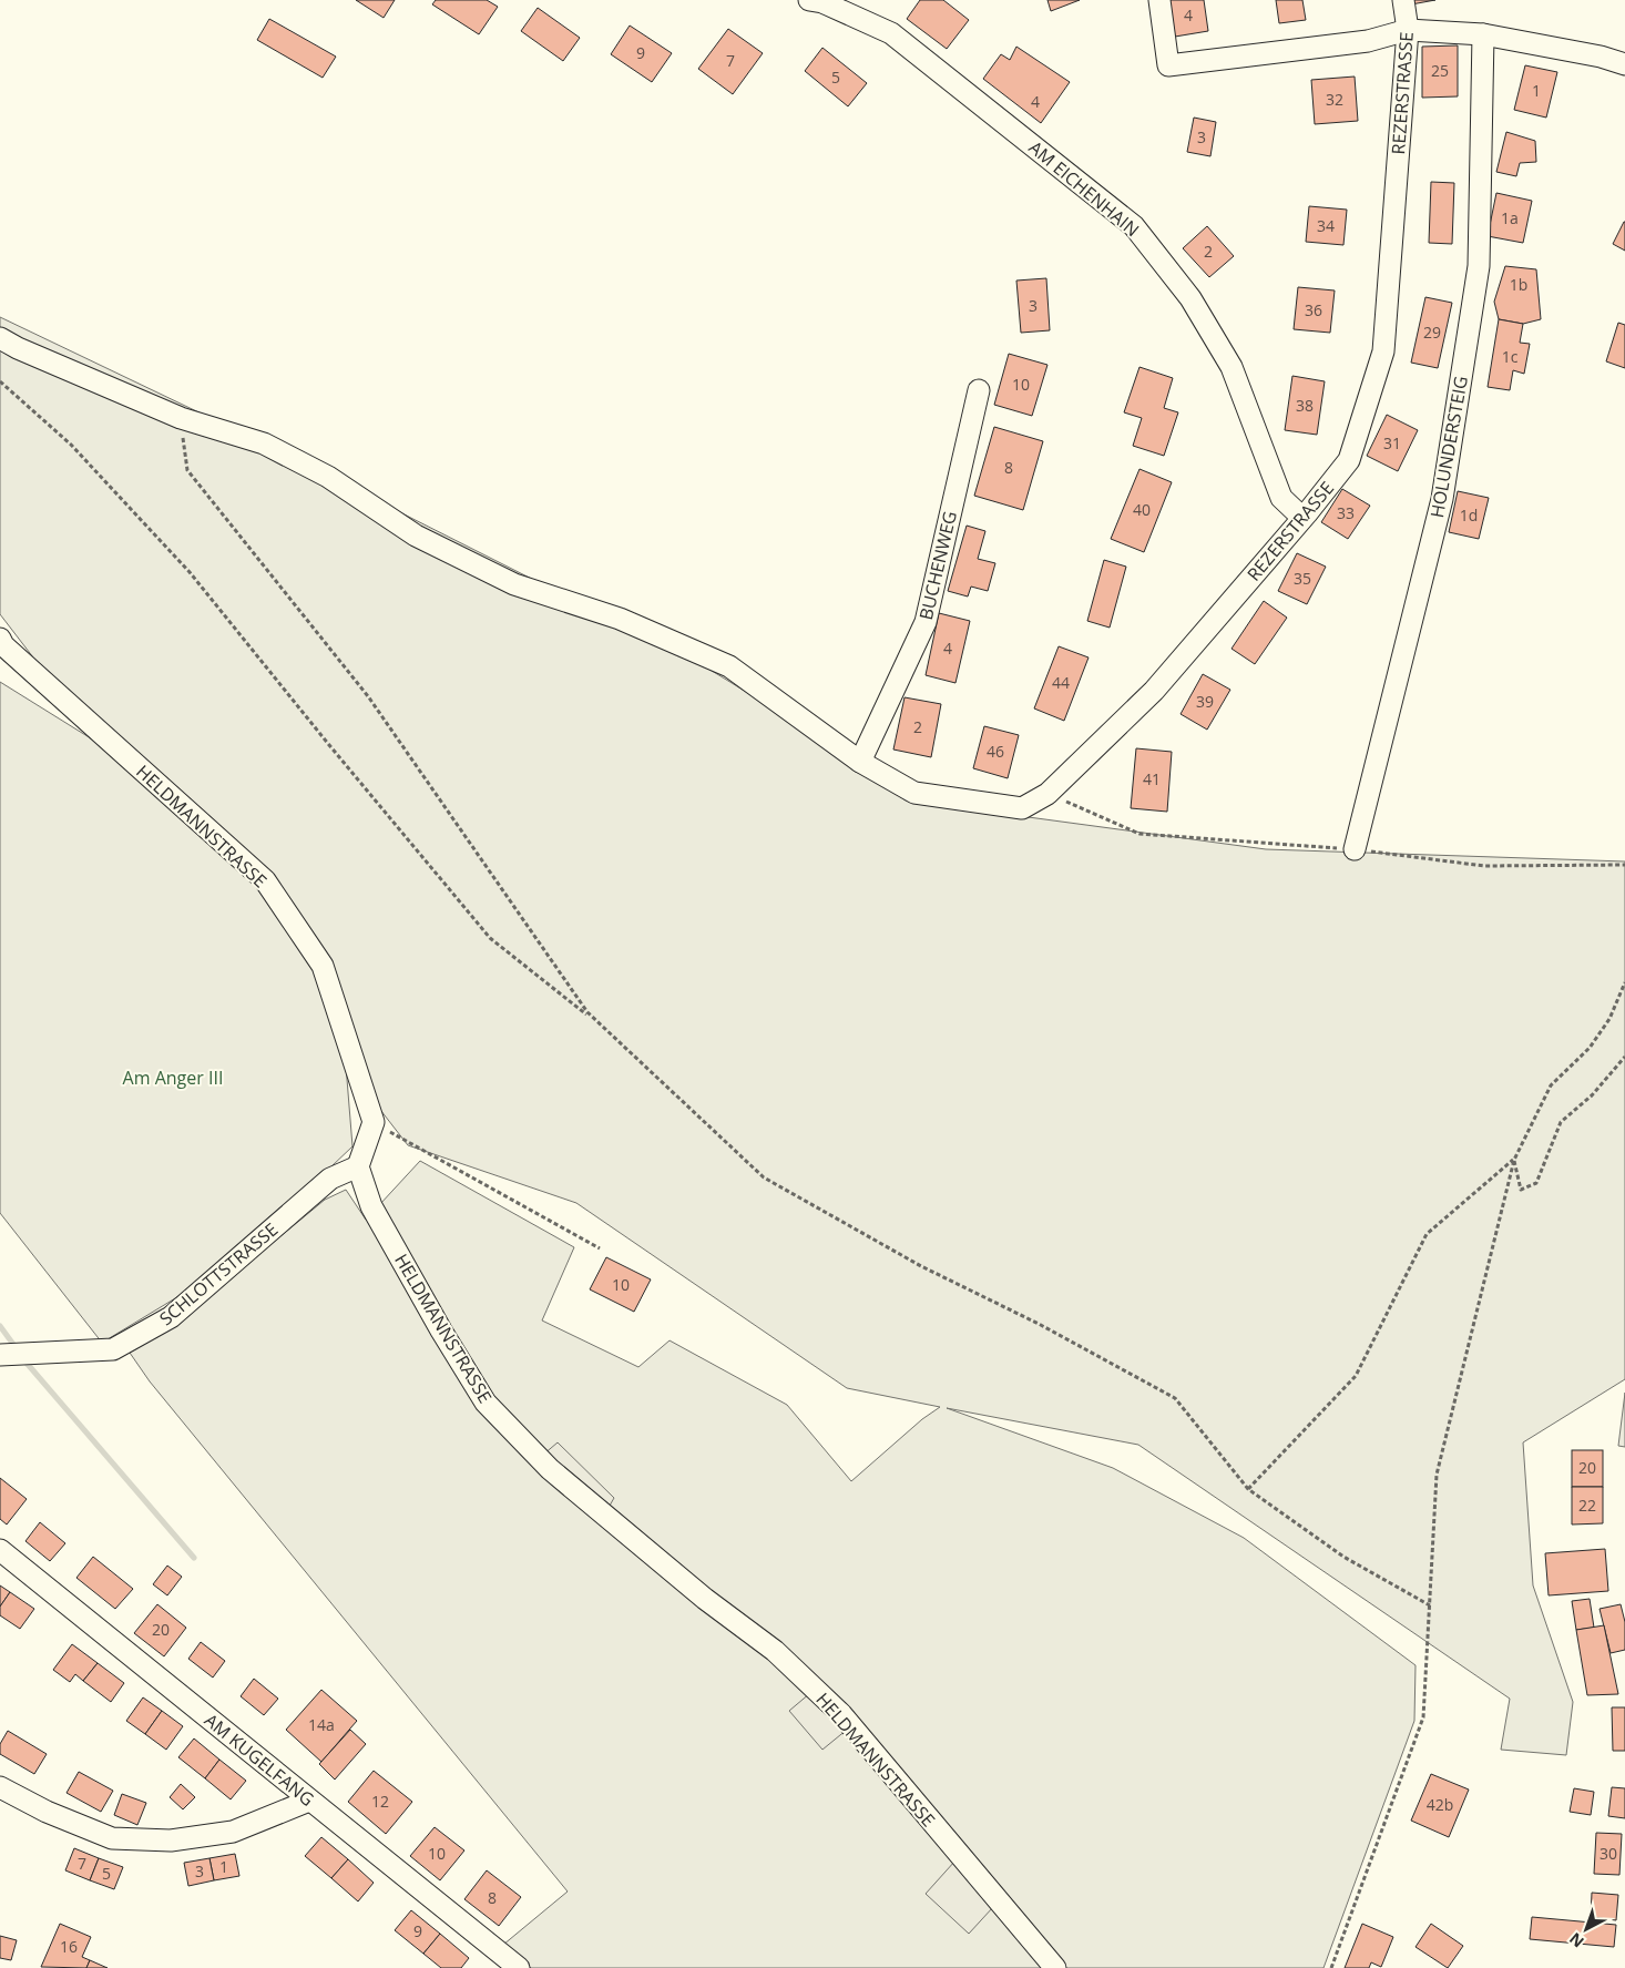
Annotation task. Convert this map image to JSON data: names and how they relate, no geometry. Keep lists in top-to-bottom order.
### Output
{
  "streets": {
    "street": [
      "REZERSTRASSE",
      "AM EICHENHAIN",
      "HOLUNDERSTEIG",
      "BUCHENWEG",
      "HELDMANNSTRASSE",
      "SCHLOTTSTRASSE",
      "AM KUGELFANG"
    ]
  },
  "crossings": [
    ["REZERSTRASSE", "AM EICHENHAIN"],
    ["REZERSTRASSE", "BUCHENWEG"],
    ["HELDMANNSTRASSE", "SCHLOTTSTRASSE"]
  ],
  "parks": ["Am Anger III"],
  "house_numbers": [
    "4",
    "9",
    "7",
    "25",
    "5",
    "1",
    "32",
    "4",
    "3",
    "1a",
    "34",
    "2",
    "1b",
    "3",
    "36",
    "29",
    "1c",
    "10",
    "38",
    "31",
    "8",
    "40",
    "33",
    "1d",
    "35",
    "4",
    "44",
    "39",
    "2",
    "46",
    "41",
    "10",
    "20",
    "22",
    "20",
    "14a",
    "12",
    "42b",
    "10",
    "30",
    "7",
    "1",
    "3",
    "5",
    "8",
    "9",
    "16"
  ],
  "north": "bottom left"
}
